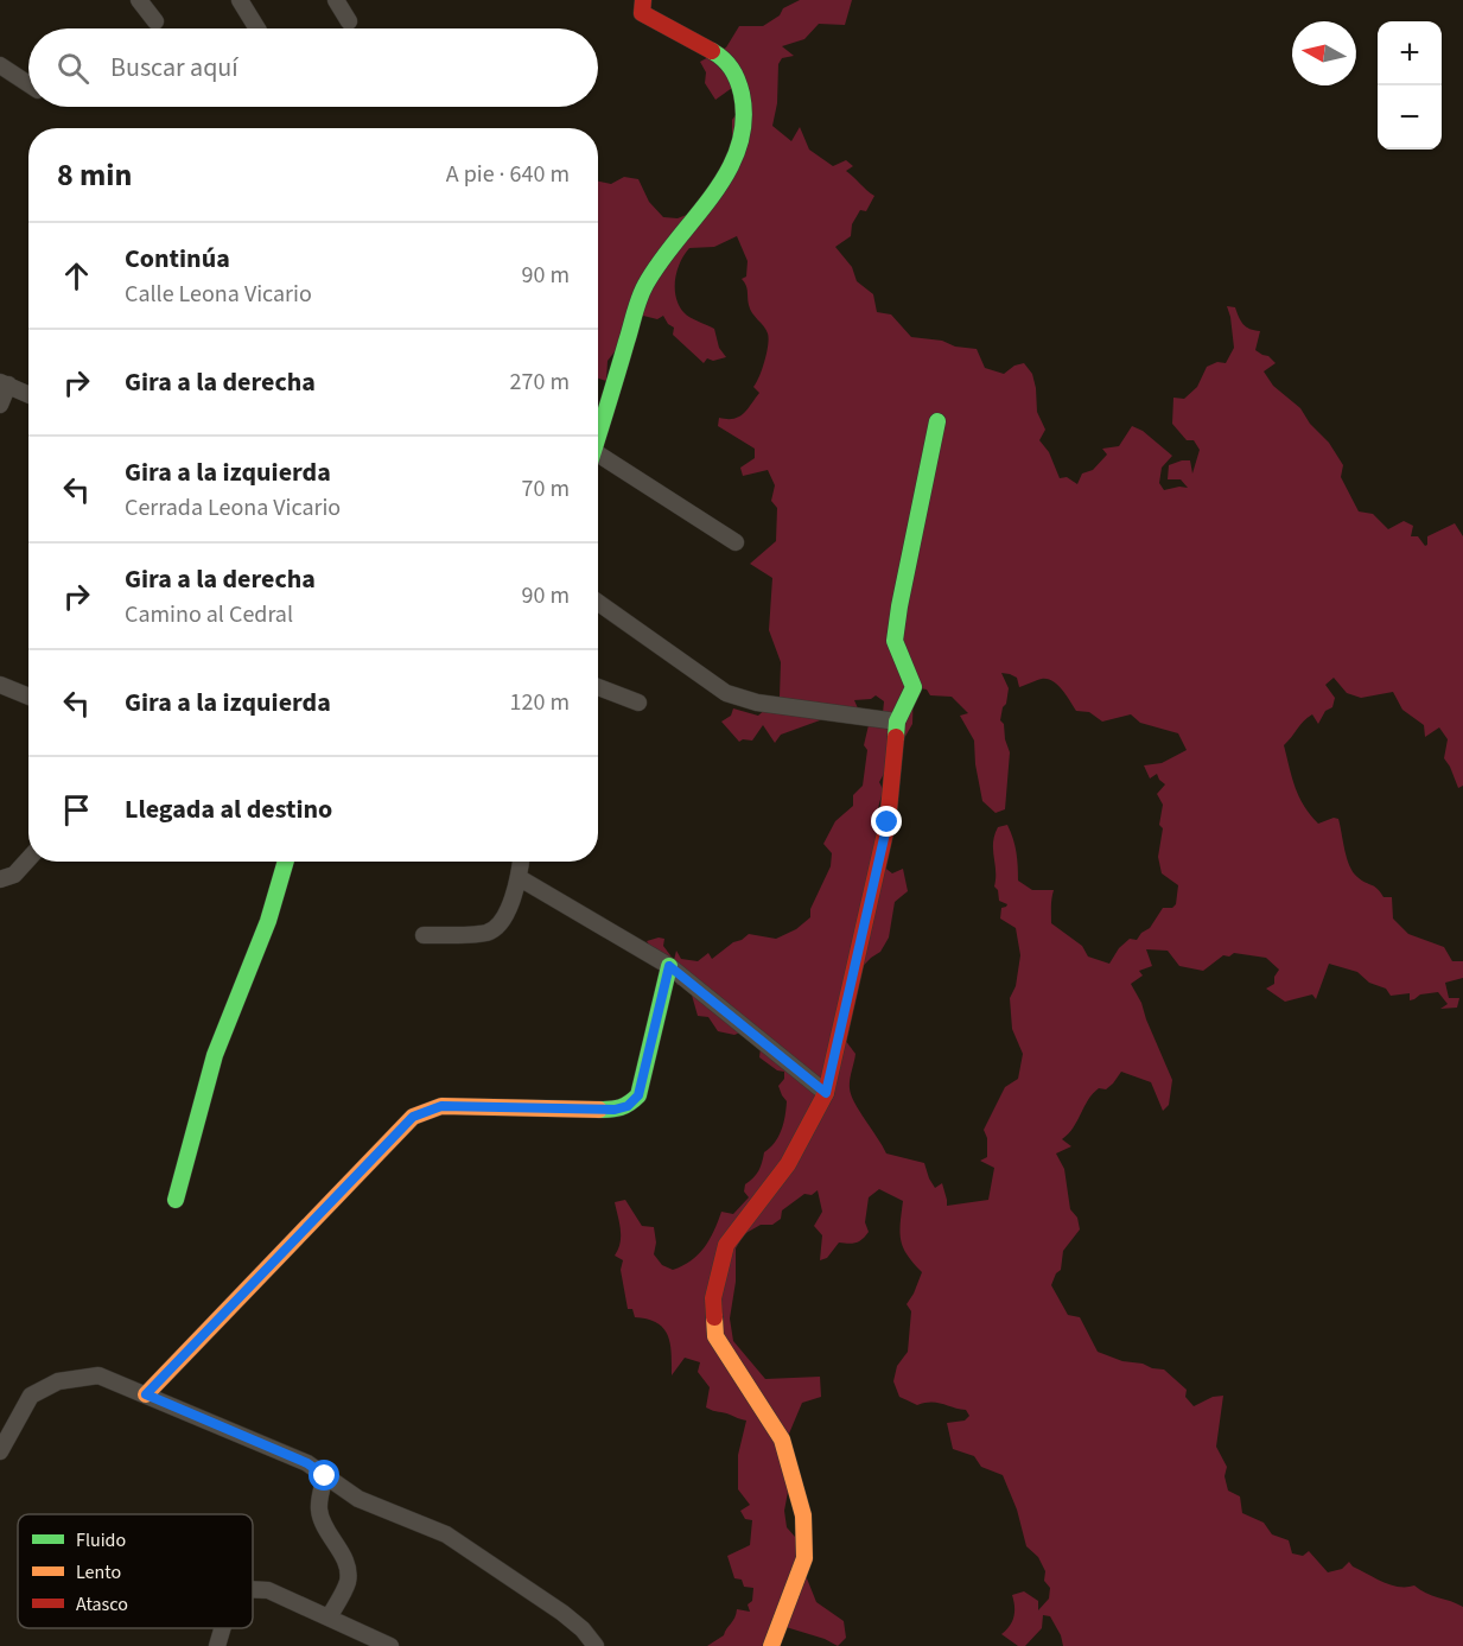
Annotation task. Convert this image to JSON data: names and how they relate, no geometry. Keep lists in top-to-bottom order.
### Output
{
  "legend": ["Fluido", "Lento", "Atasco"],
  "north": "left",
  "page": {
    "map_buttons": ["+", "−"],
    "search": "Buscar aquí",
    "heading": ["8 min", "A pie · 640 m"],
    "list": [
      ["Continúa", "Calle Leona Vicario", "90 m"],
      ["Gira a la derecha", "270 m"],
      ["Gira a la izquierda", "Cerrada Leona Vicario", "70 m"],
      ["Gira a la derecha", "Camino al Cedral", "90 m"],
      ["Gira a la izquierda", "120 m"],
      "Llegada al destino"
    ]
  }
}
